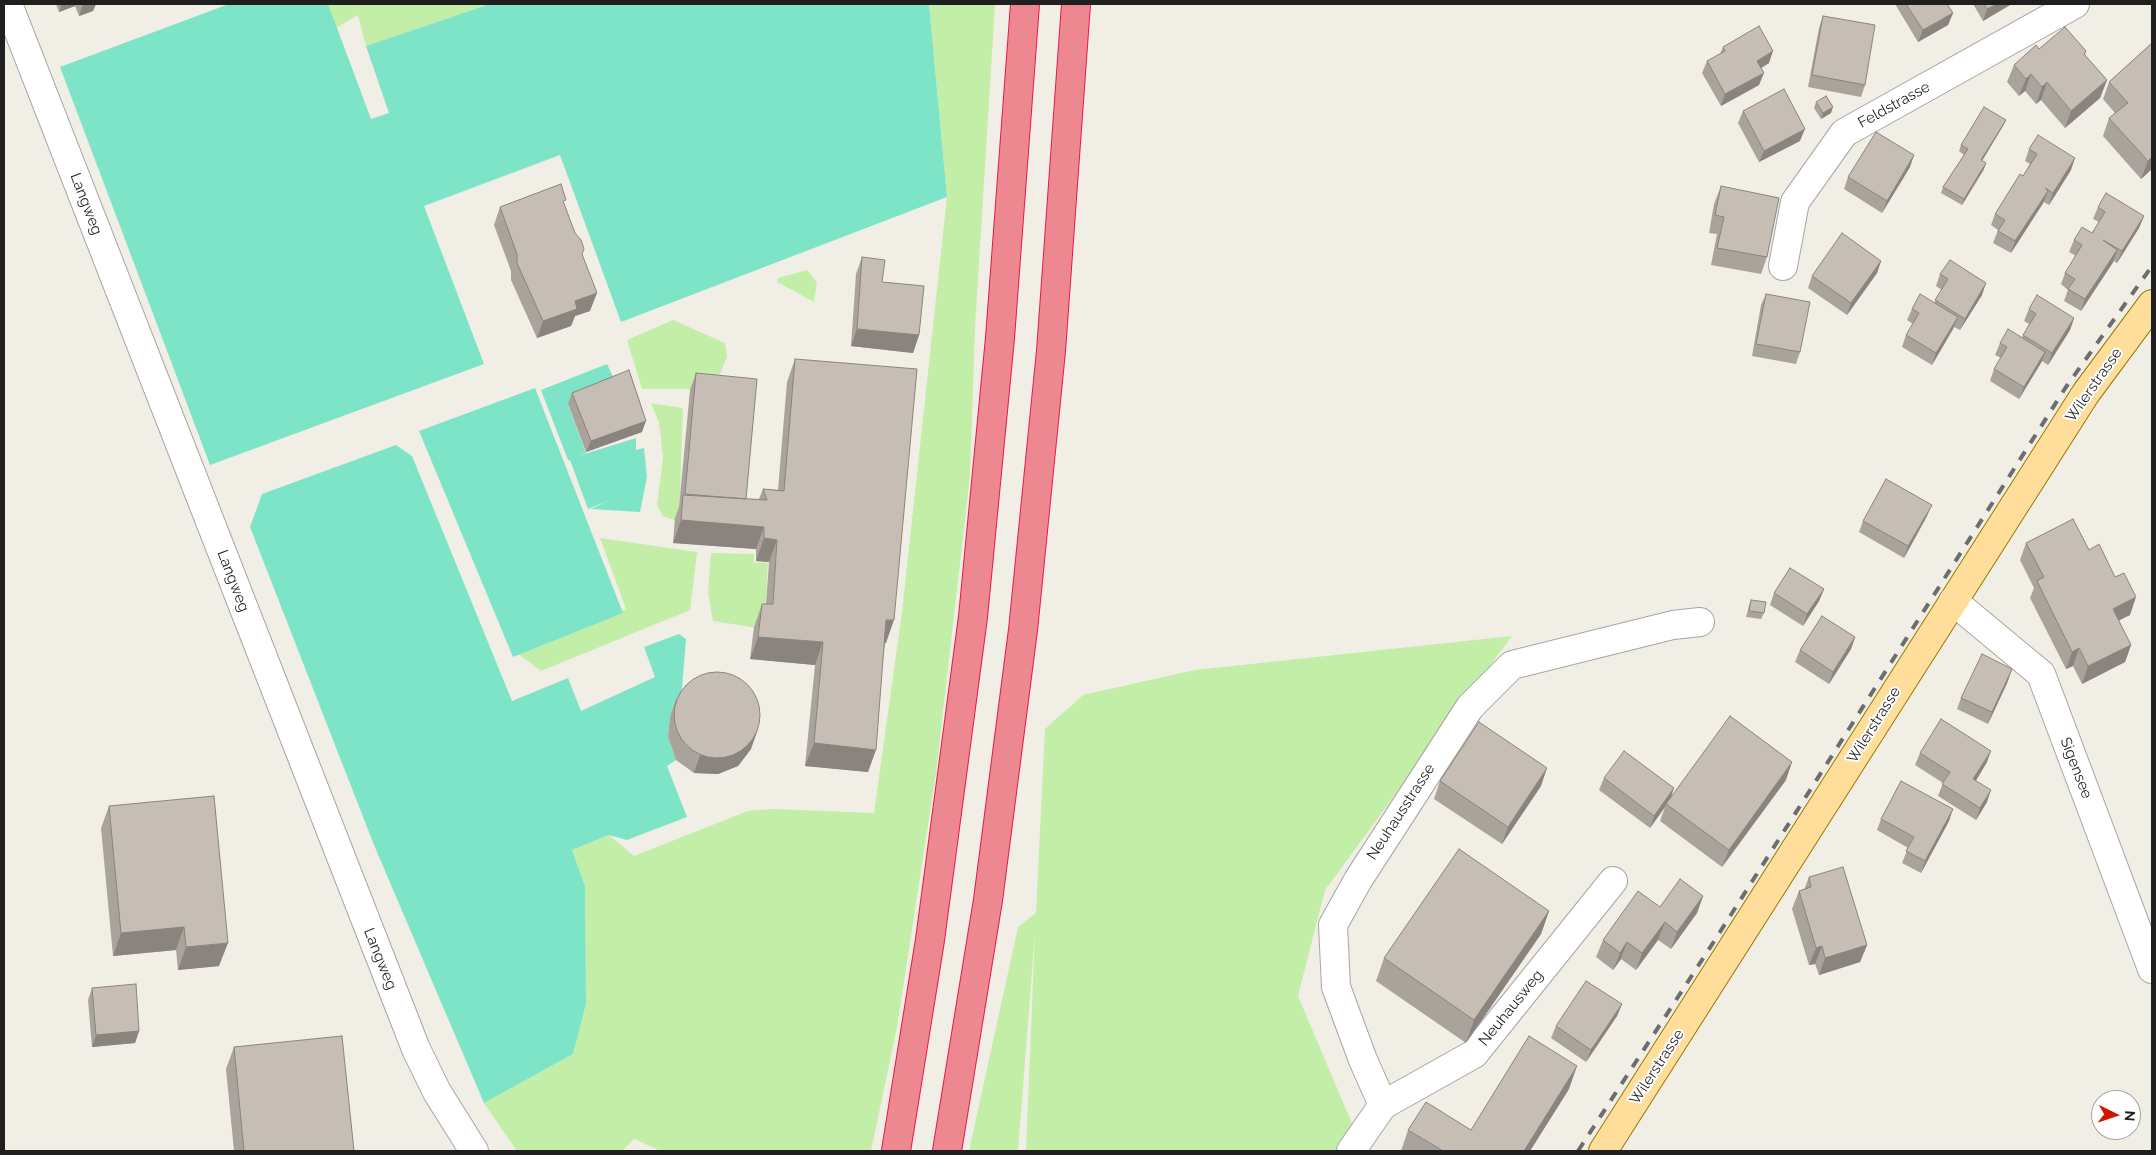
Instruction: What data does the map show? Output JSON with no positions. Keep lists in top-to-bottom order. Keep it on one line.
{"streets":{"main road":["Wilerstrasse"],"street":["Feldstrasse","Langweg","Sigensee","Neuhausstrasse","Neuhausweg"]},"crossings":[["Wilerstrasse","Sigensee"],["Neuhausstrasse","Neuhausweg"]],"north":"right"}
